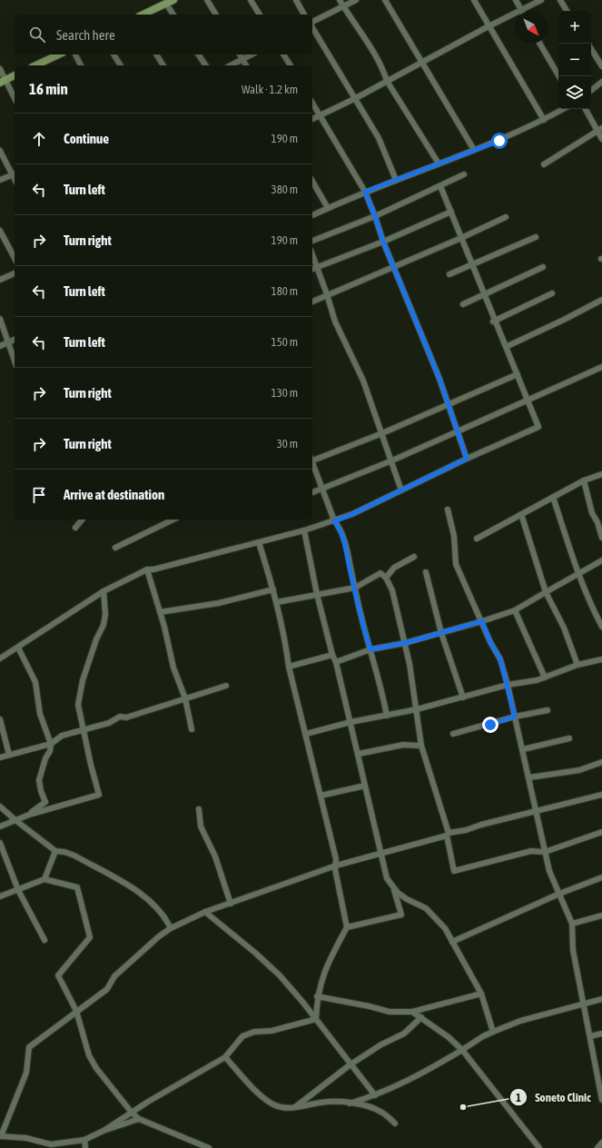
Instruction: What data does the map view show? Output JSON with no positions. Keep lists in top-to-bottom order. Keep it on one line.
{"places":["Soneto Clinic"],"north":"bottom right","page":{"map_buttons":["+","−"],"search":"Search here","heading":["16 min","Walk · 1.2 km"],"list":[["Continue","190 m"],["Turn left","380 m"],["Turn right","190 m"],["Turn left","180 m"],["Turn left","150 m"],["Turn right","130 m"],["Turn right","30 m"],"Arrive at destination"]}}
